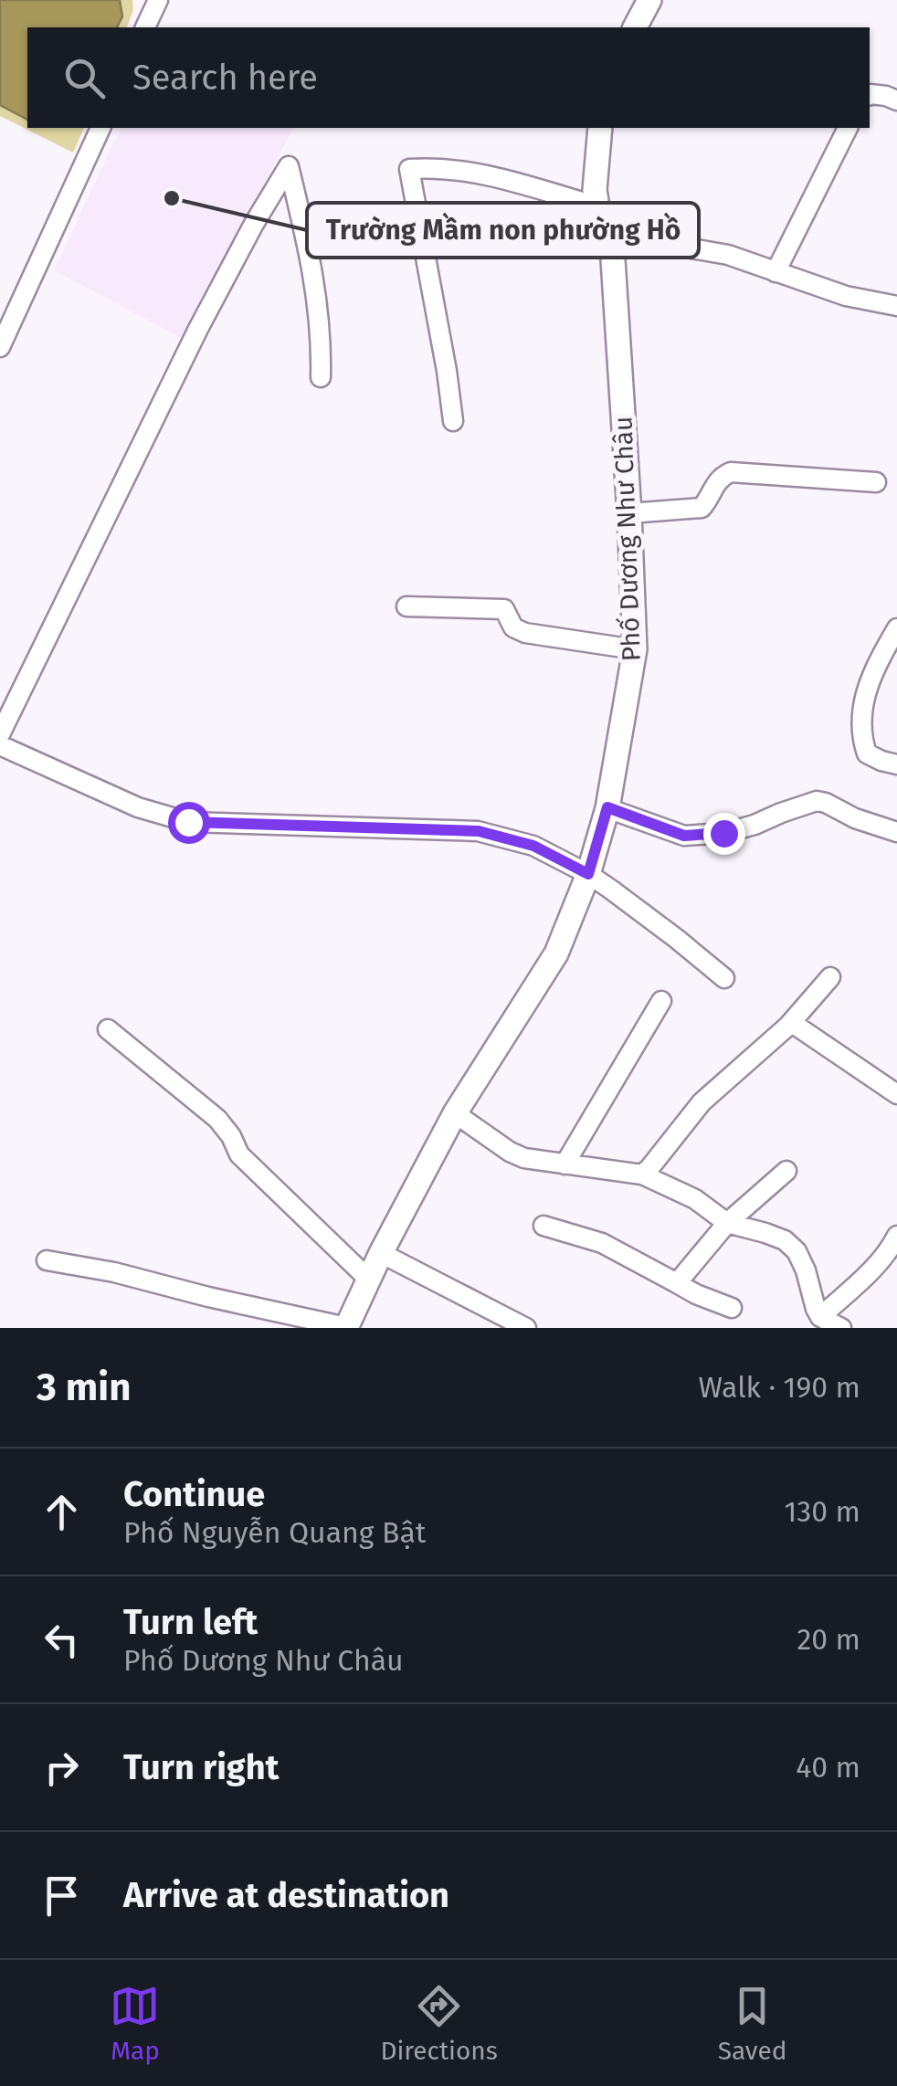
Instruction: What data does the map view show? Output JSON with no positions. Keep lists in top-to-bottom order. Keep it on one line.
{"streets":{"street":["Phố Dương Như Châu"]},"places":["Trường Mầm non phường Hồ"],"page":{"search":"Search here","heading":["3 min","Walk · 190 m"],"list":[["Continue","Phố Nguyễn Quang Bật","130 m"],["Turn left","Phố Dương Như Châu","20 m"],["Turn right","40 m"],"Arrive at destination"],"nav":["Map","Directions","Saved"]}}
